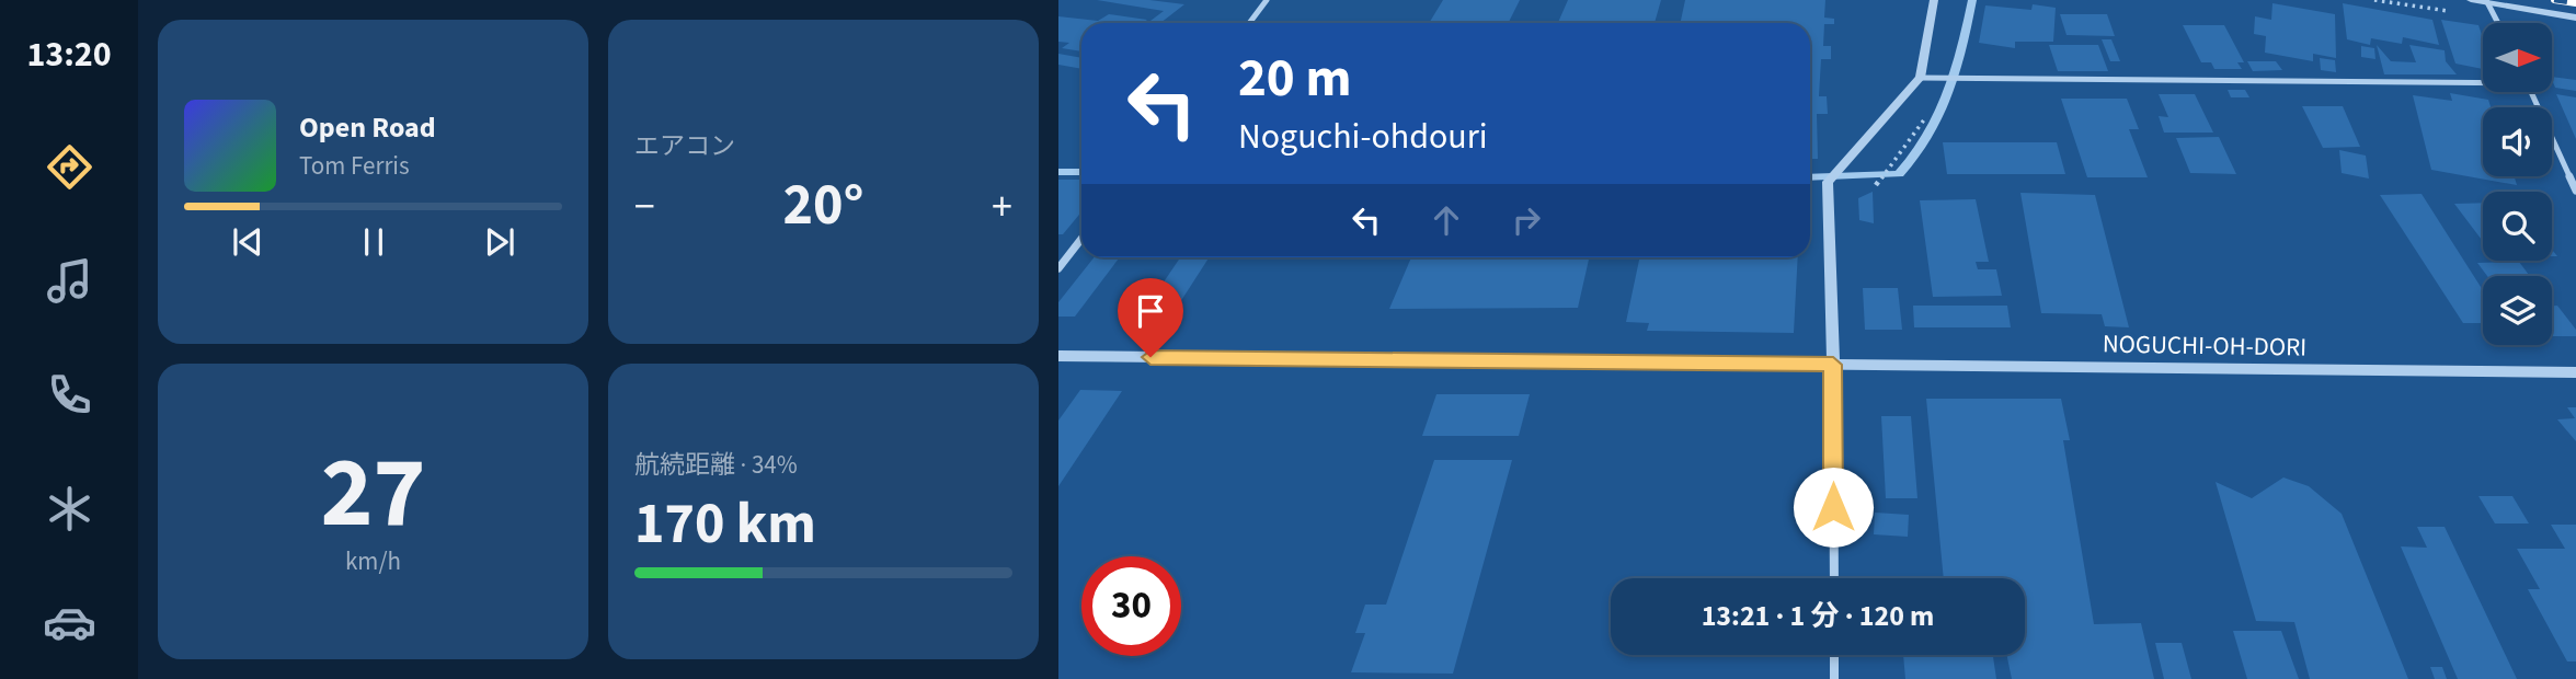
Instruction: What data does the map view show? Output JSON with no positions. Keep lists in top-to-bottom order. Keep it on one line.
{"streets":{"street":["NOGUCHI-OH-DORI"]},"north":"right","page":{"tabs":"13:20","tile":["エアコン",["27","km/h"],["航続距離 · 34%","170 km"]],"turn":["20 m","Noguchi-ohdouri"],"song":["Open Road","Tom Ferris"],"heat":["−","20°","+"],"limit":"30","trip":"13:21 · 1 分 · 120 m"}}
